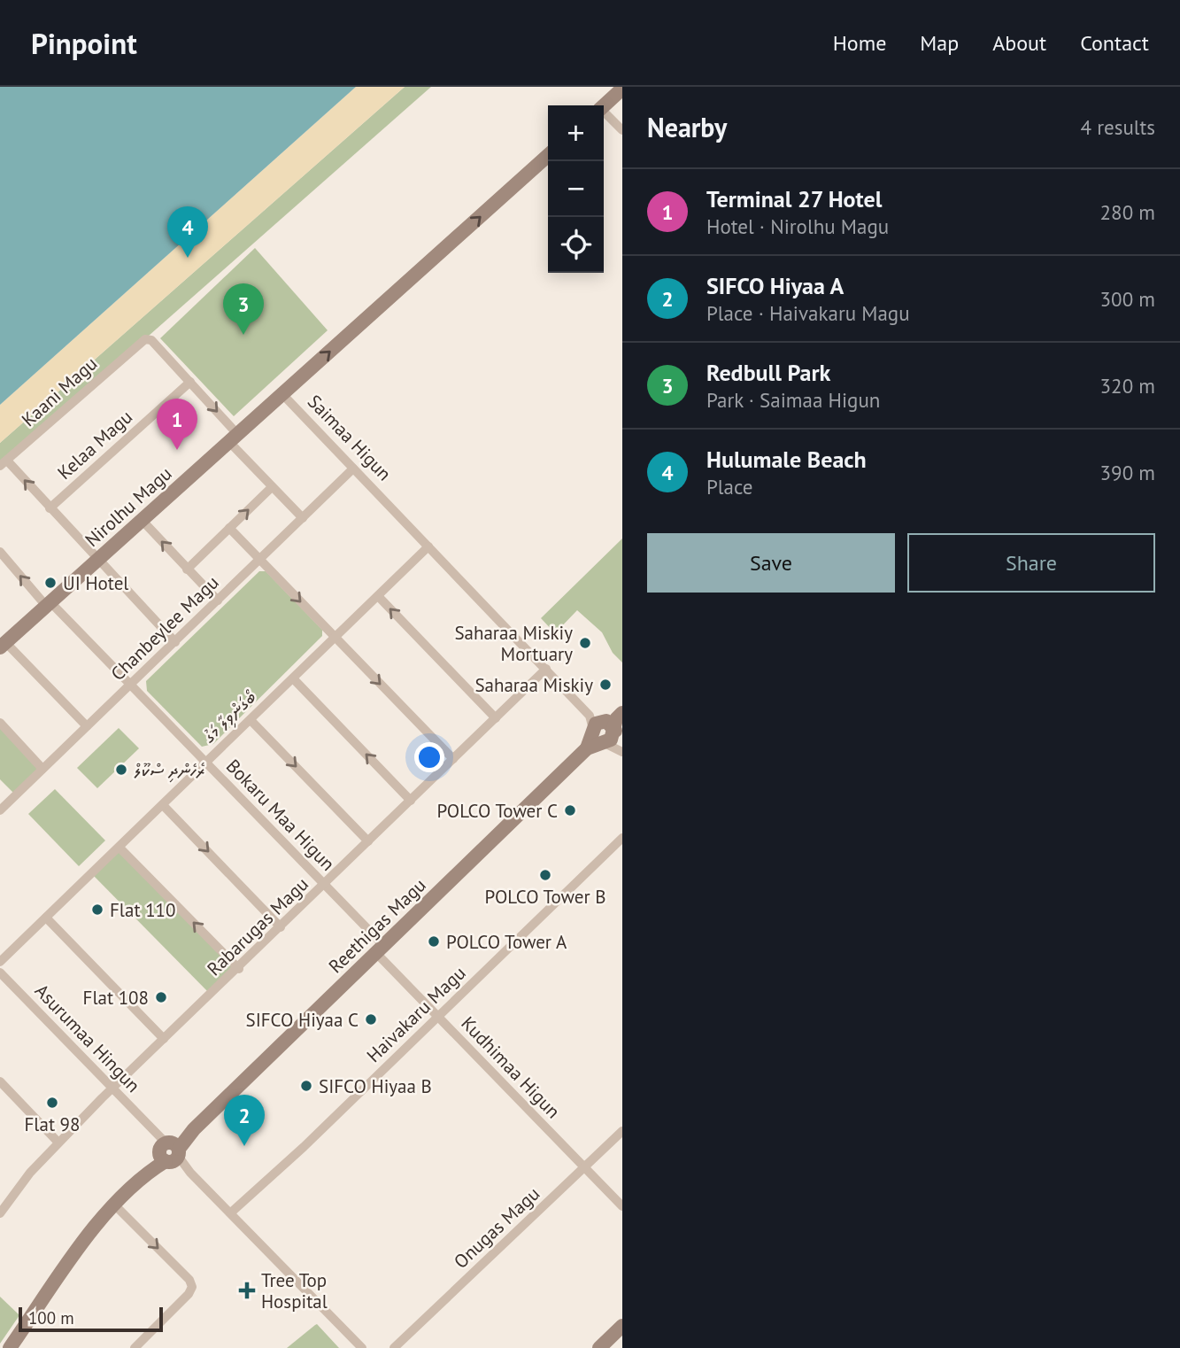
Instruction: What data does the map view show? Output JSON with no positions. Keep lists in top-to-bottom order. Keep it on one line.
{"streets":{"street":["Kaani Magu","Saimaa Higun","Kelaa Magu","Nirolhu Magu","Chanbeylee Magu","ބޯގަންވިލާ މަގު","Bokaru Maa Higun","Reethigas Magu","Rabarugas Magu","Haivakaru Magu","Asurumaa Hingun","Kudhimaa Higun","Onugas Magu"]},"crossings":[["Kaani Magu","Kelaa Magu"],["Saimaa Higun","Nirolhu Magu"],["Saimaa Higun","Chanbeylee Magu"],["Saimaa Higun","ބޯގަންވިލާ މަގު"],["Saimaa Higun","Reethigas Magu"],["Saimaa Higun","Rabarugas Magu"],["Nirolhu Magu","Bokaru Maa Higun"],["Chanbeylee Magu","Bokaru Maa Higun"],["ބޯގަންވިލާ މަގު","Bokaru Maa Higun"],["Bokaru Maa Higun","Reethigas Magu"],["Bokaru Maa Higun","Rabarugas Magu"],["Bokaru Maa Higun","Kudhimaa Higun"],["Reethigas Magu","Asurumaa Hingun"],["Reethigas Magu","Kudhimaa Higun"],["Rabarugas Magu","Asurumaa Hingun"],["Haivakaru Magu","Asurumaa Hingun"],["Haivakaru Magu","Kudhimaa Higun"],["Kudhimaa Higun","Onugas Magu"]],"one_way":["Saimaa Higun"],"places":{"other":["UI Hotel","Saharaa Miskiy Mortuary","Saharaa Miskiy","ރެހެންދި ސްކޫލް","POLCO Tower C","POLCO Tower B","Flat 110","POLCO Tower A","Flat 108","SIFCO Hiyaa C","SIFCO Hiyaa B","Flat 98"],"health":["Tree Top Hospital"]},"scale_bar":"100 m","page":{"header":"Pinpoint","nav":["Home","Map","About","Contact"],"heading":["Nearby","4 results"],"map_buttons":["+","−"],"list":[{"mark":"1","name":"Terminal 27 Hotel","note":"Hotel · Nirolhu Magu","value":"280 m"},{"mark":"2","name":"SIFCO Hiyaa A","note":"Place · Haivakaru Magu","value":"300 m"},{"mark":"3","name":"Redbull Park","note":"Park · Saimaa Higun","value":"320 m"},{"mark":"4","name":"Hulumale Beach","note":"Place","value":"390 m"}],"pins":["4","3","1","2"],"buttons":["Save","Share"],"scale":"100 m"}}
